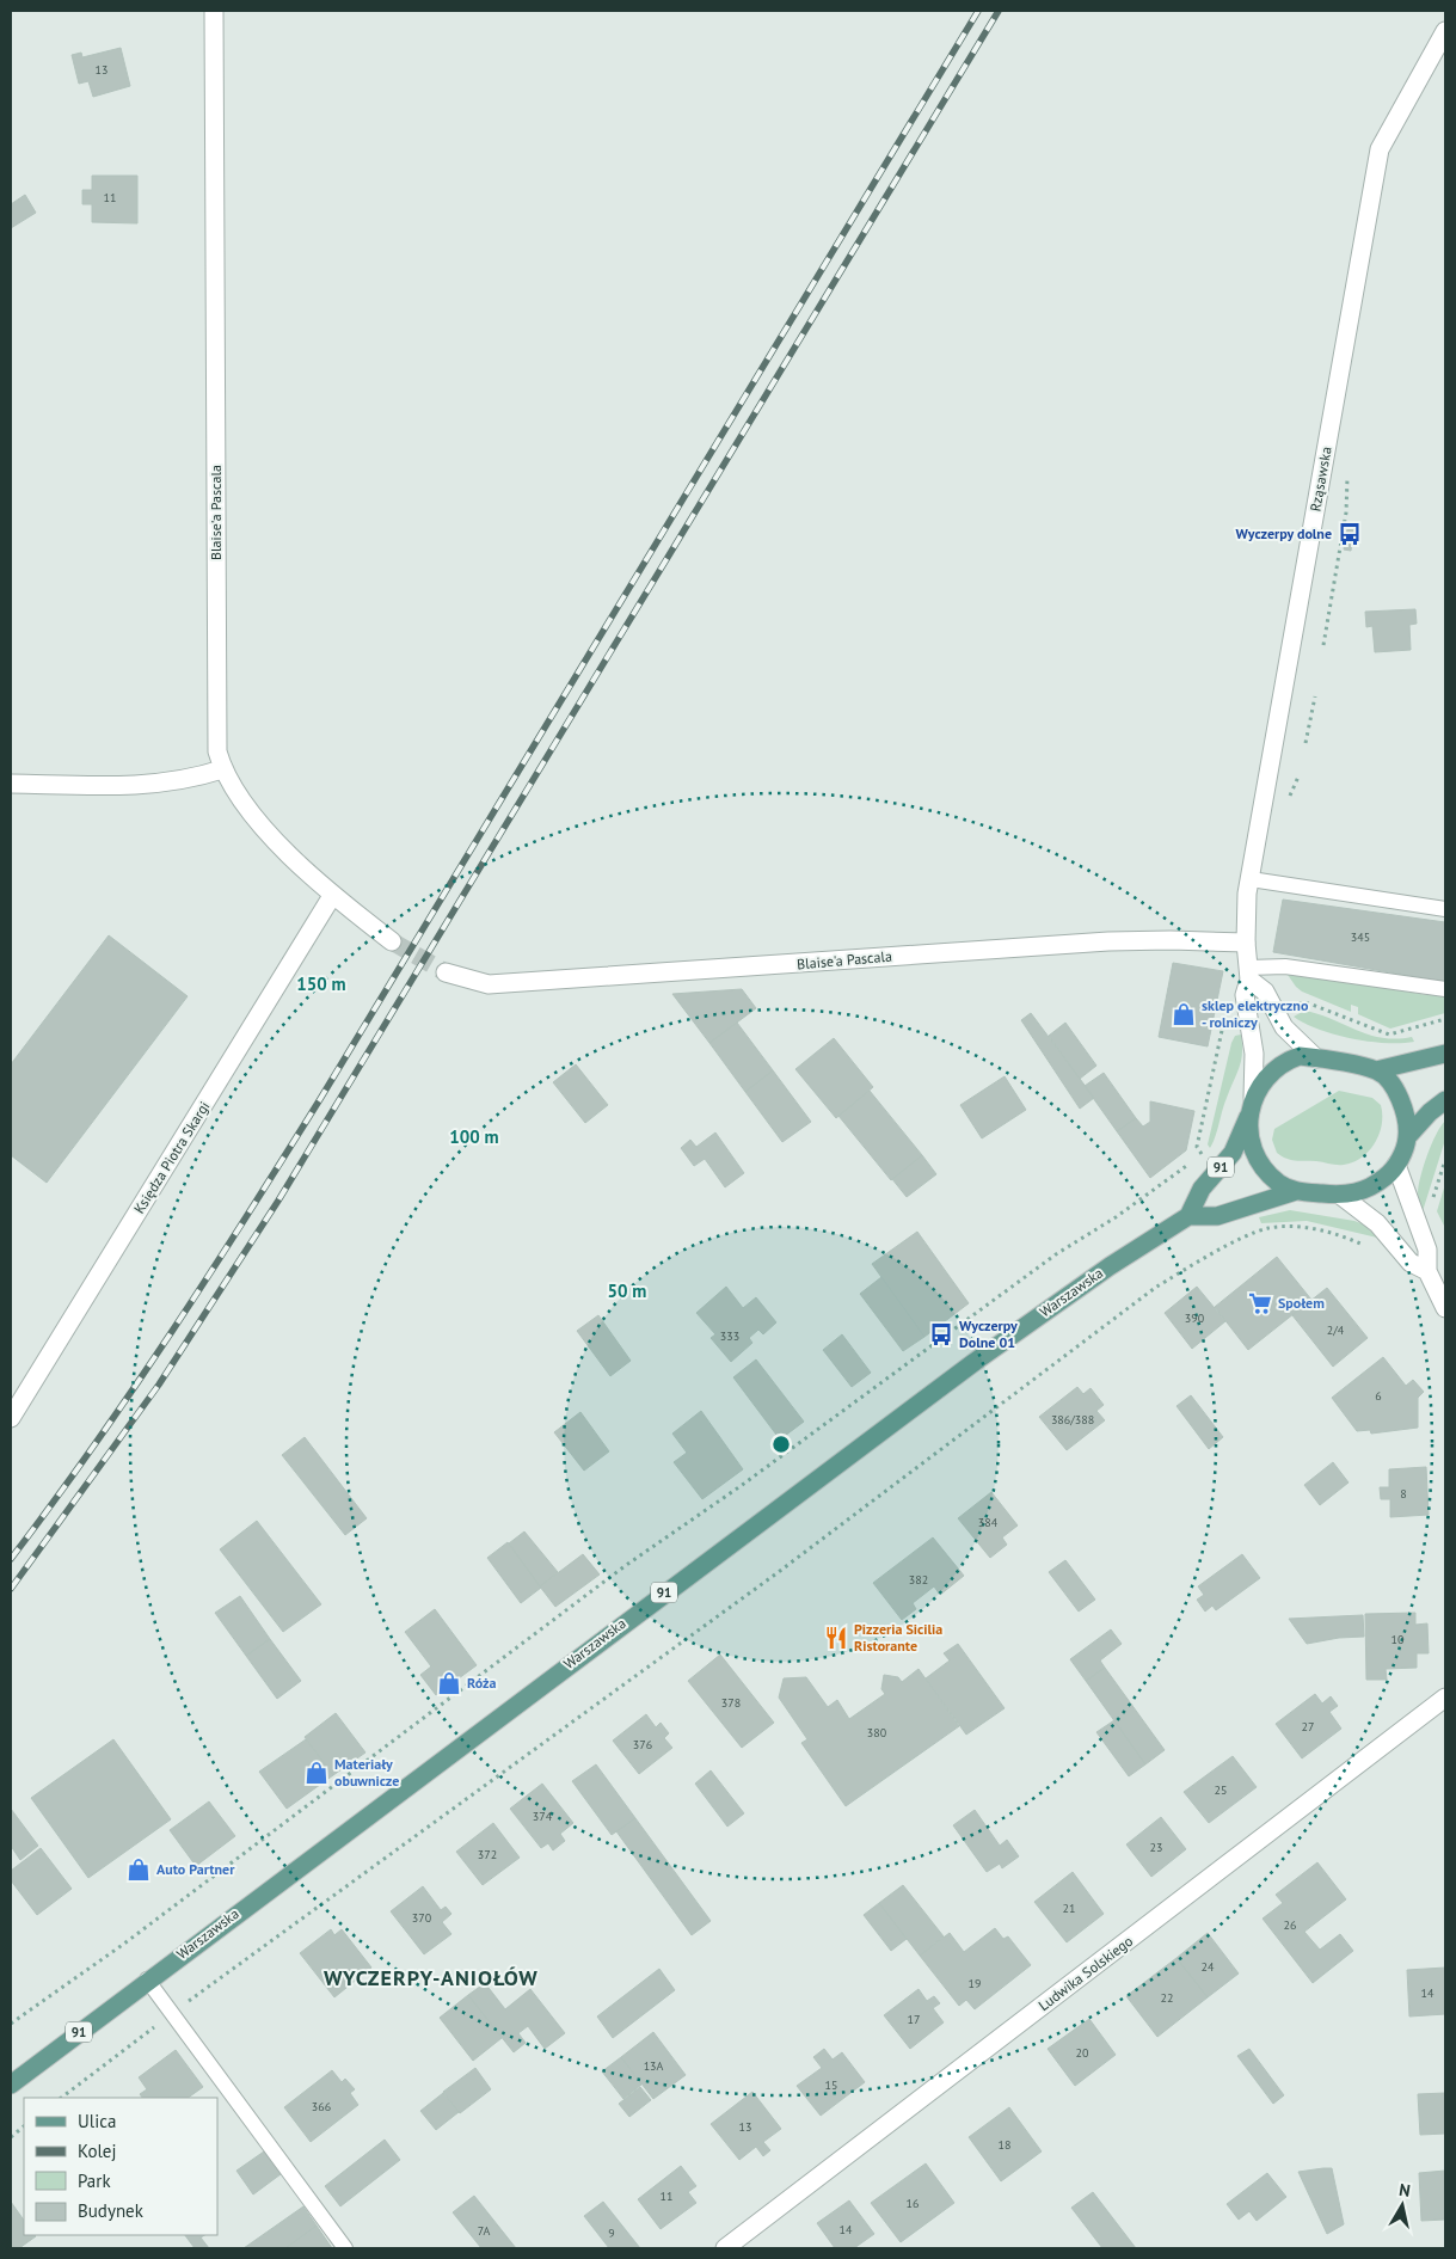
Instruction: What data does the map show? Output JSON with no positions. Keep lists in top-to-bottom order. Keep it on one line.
{"streets":{"main road":["91","Warszawska"],"street":["Rząsawska","Blaise'a Pascala","Księdza Piotra Skargi","Ludwika Solskiego"]},"crossings":[["Rząsawska","Blaise'a Pascala"],["Rząsawska","91"],["Blaise'a Pascala","Księdza Piotra Skargi"],["91","Warszawska"]],"districts":["WYCZERPY-ANIOŁÓW"],"places":{"bus stop":["Wyczerpy dolne","Wyczerpy Dolne 01"],"shop":["sklep elektryczno - rolniczy","Róża","Materiały obuwnicze","Auto Partner"],"supermarket":["Społem"],"restaurant":["Pizzeria Sicilia Ristorante"]},"house_numbers":["13","11","345","390","2/4","333","6","386/388","8","384","382","10","378","27","380","376","25","374","23","372","21","370","26","24","19","14","22","17","20","13A","15","366","13","18","11","16","14","7A","9"],"legend":["Ulica","Kolej","Park","Budynek"],"north":"top","rings":["150 m","100 m","50 m"]}
